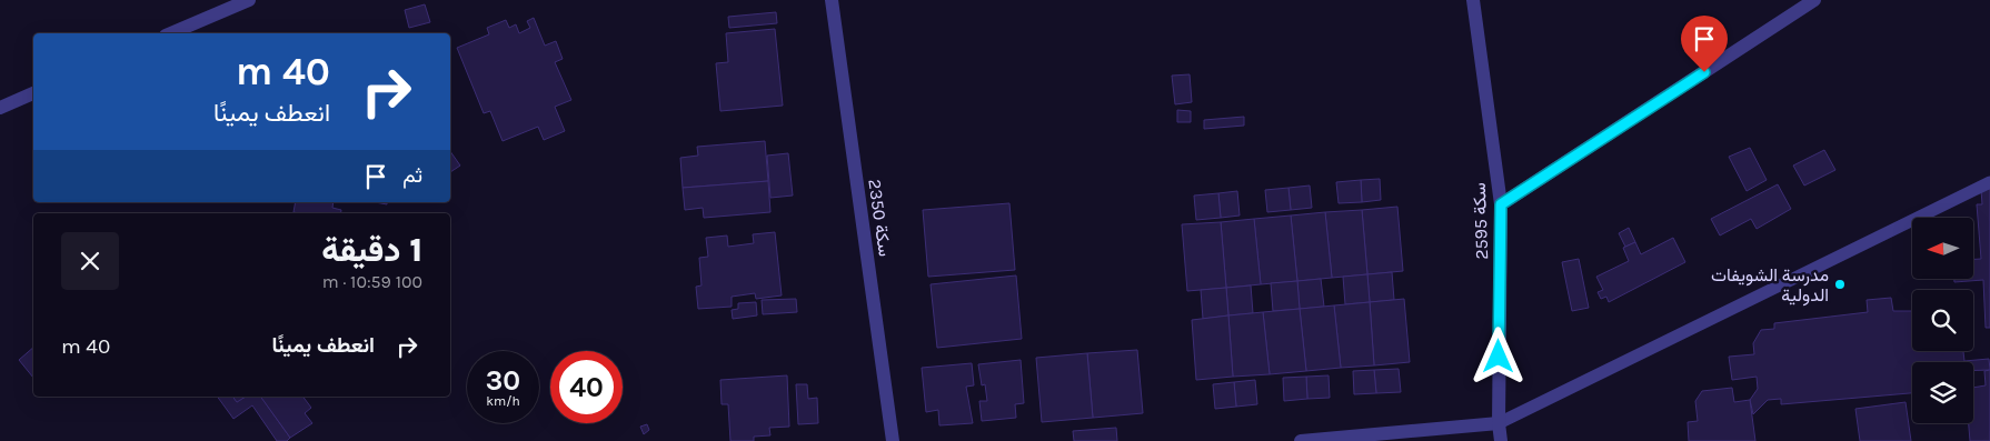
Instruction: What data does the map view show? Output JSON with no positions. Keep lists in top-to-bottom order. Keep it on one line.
{"streets":{"street":["سكة 2350","سكة 2595"]},"places":["مدرسة الشويفات الدولية"],"north":"left","page":{"turn":["40 m","انعطف يمينًا"],"then":"ثم","heading":["1 دقيقة","100 m · 10:59"],"list":[{"name":"انعطف يمينًا","value":"40 m"}],"speed":"30 km/h","limit":"40"}}
